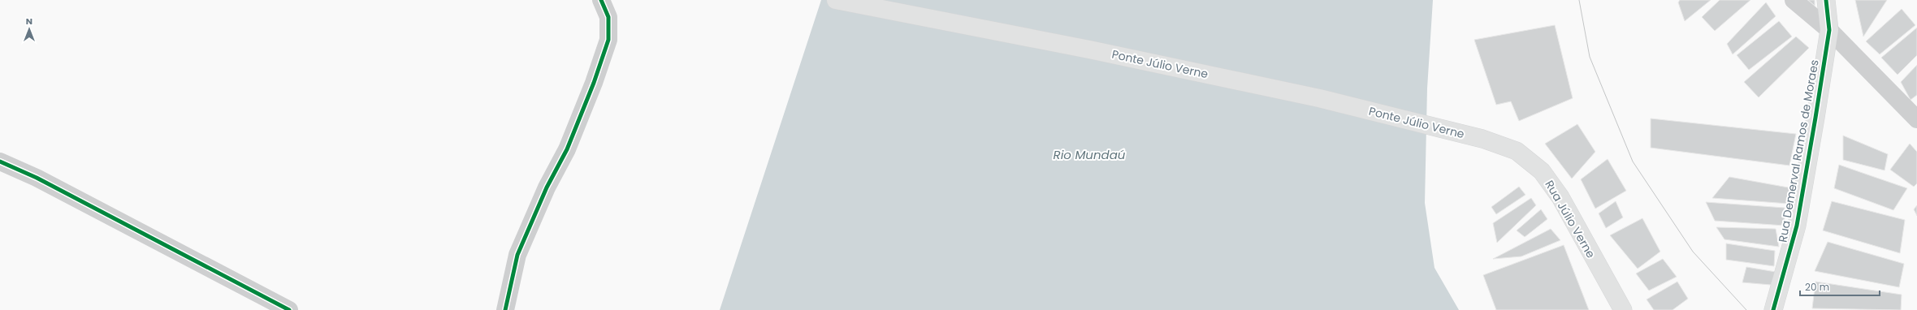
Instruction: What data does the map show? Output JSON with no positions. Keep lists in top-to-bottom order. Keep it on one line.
{"streets":{"main road":["Ponte Júlio Verne","Rua Demerval Ramos de Moraes","Rua Júlio Verne"]},"crossings":[["Ponte Júlio Verne","Rua Júlio Verne"]],"water":["Rio Mundaú"],"scale_bar":"20 m","north":"top"}
